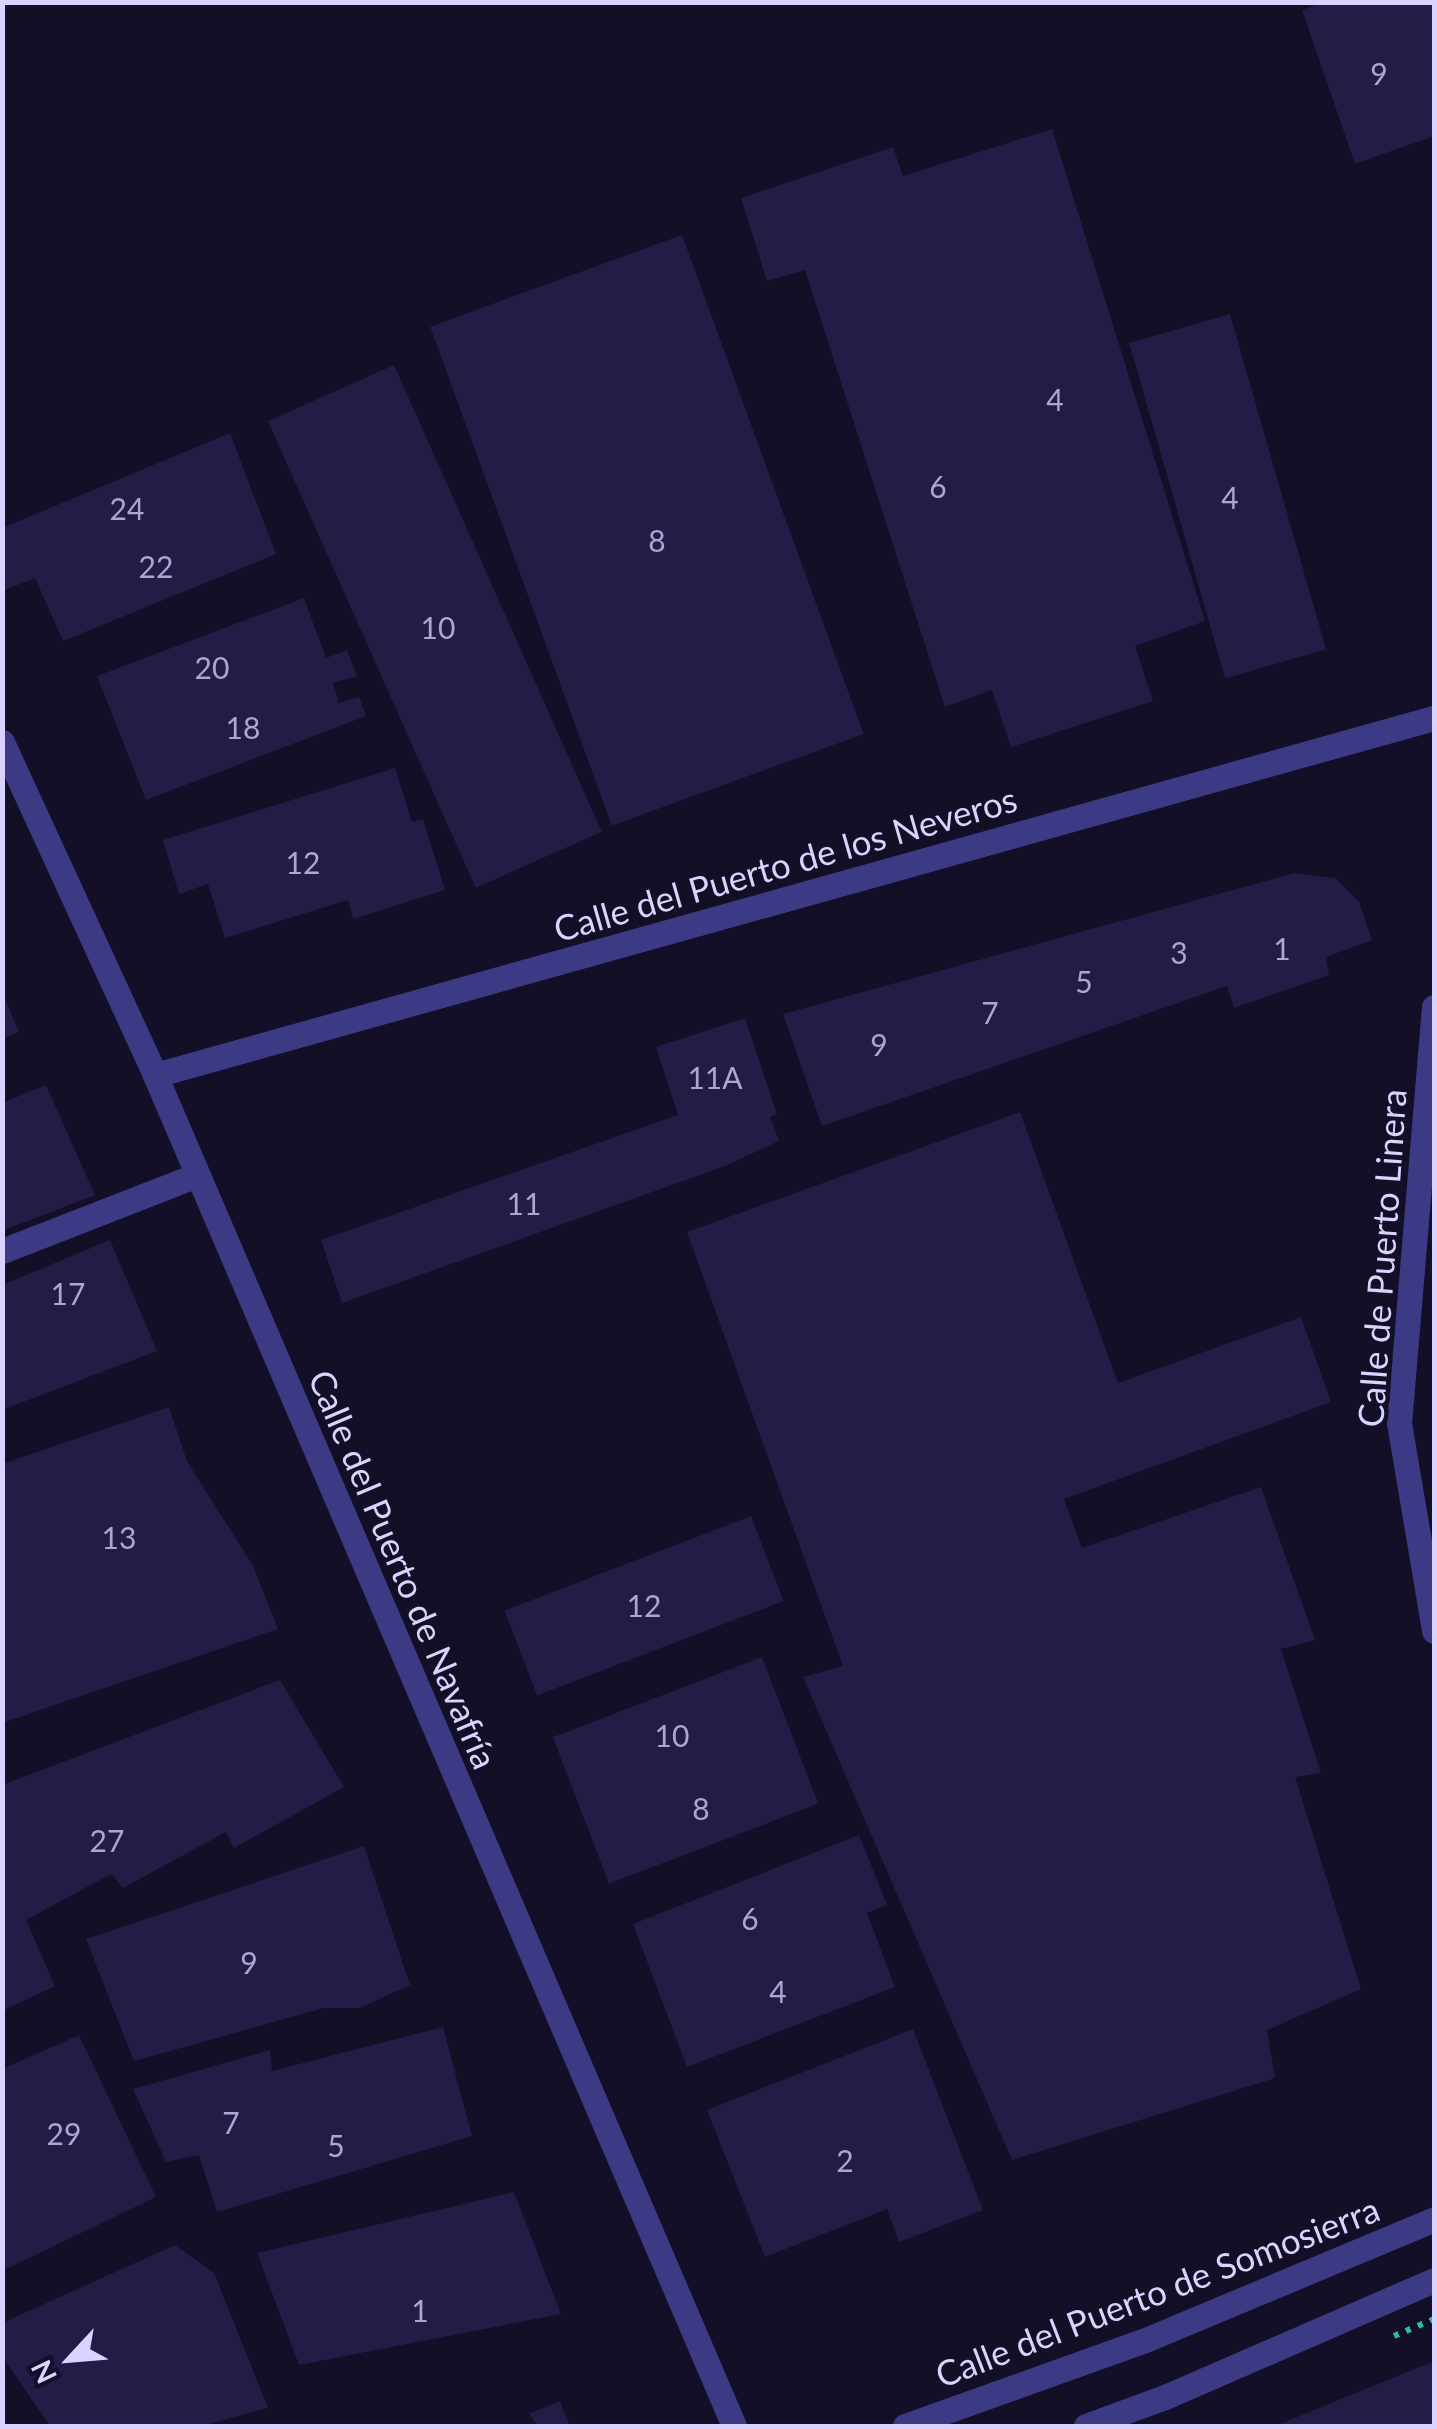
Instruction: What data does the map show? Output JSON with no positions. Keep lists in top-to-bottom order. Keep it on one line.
{"streets":{"street":["Calle del Puerto de los Neveros","Calle de Puerto Linera","Calle del Puerto de Navafría","Calle del Puerto de Somosierra"]},"crossings":[["Calle del Puerto de los Neveros","Calle del Puerto de Navafría"]],"house_numbers":["9","4","6","4","24","8","22","10","20","18","12","1","3","5","7","9","11A","11","17","13","12","10","8","27","6","9","4","7","29","5","2","1"],"north":"bottom left"}
